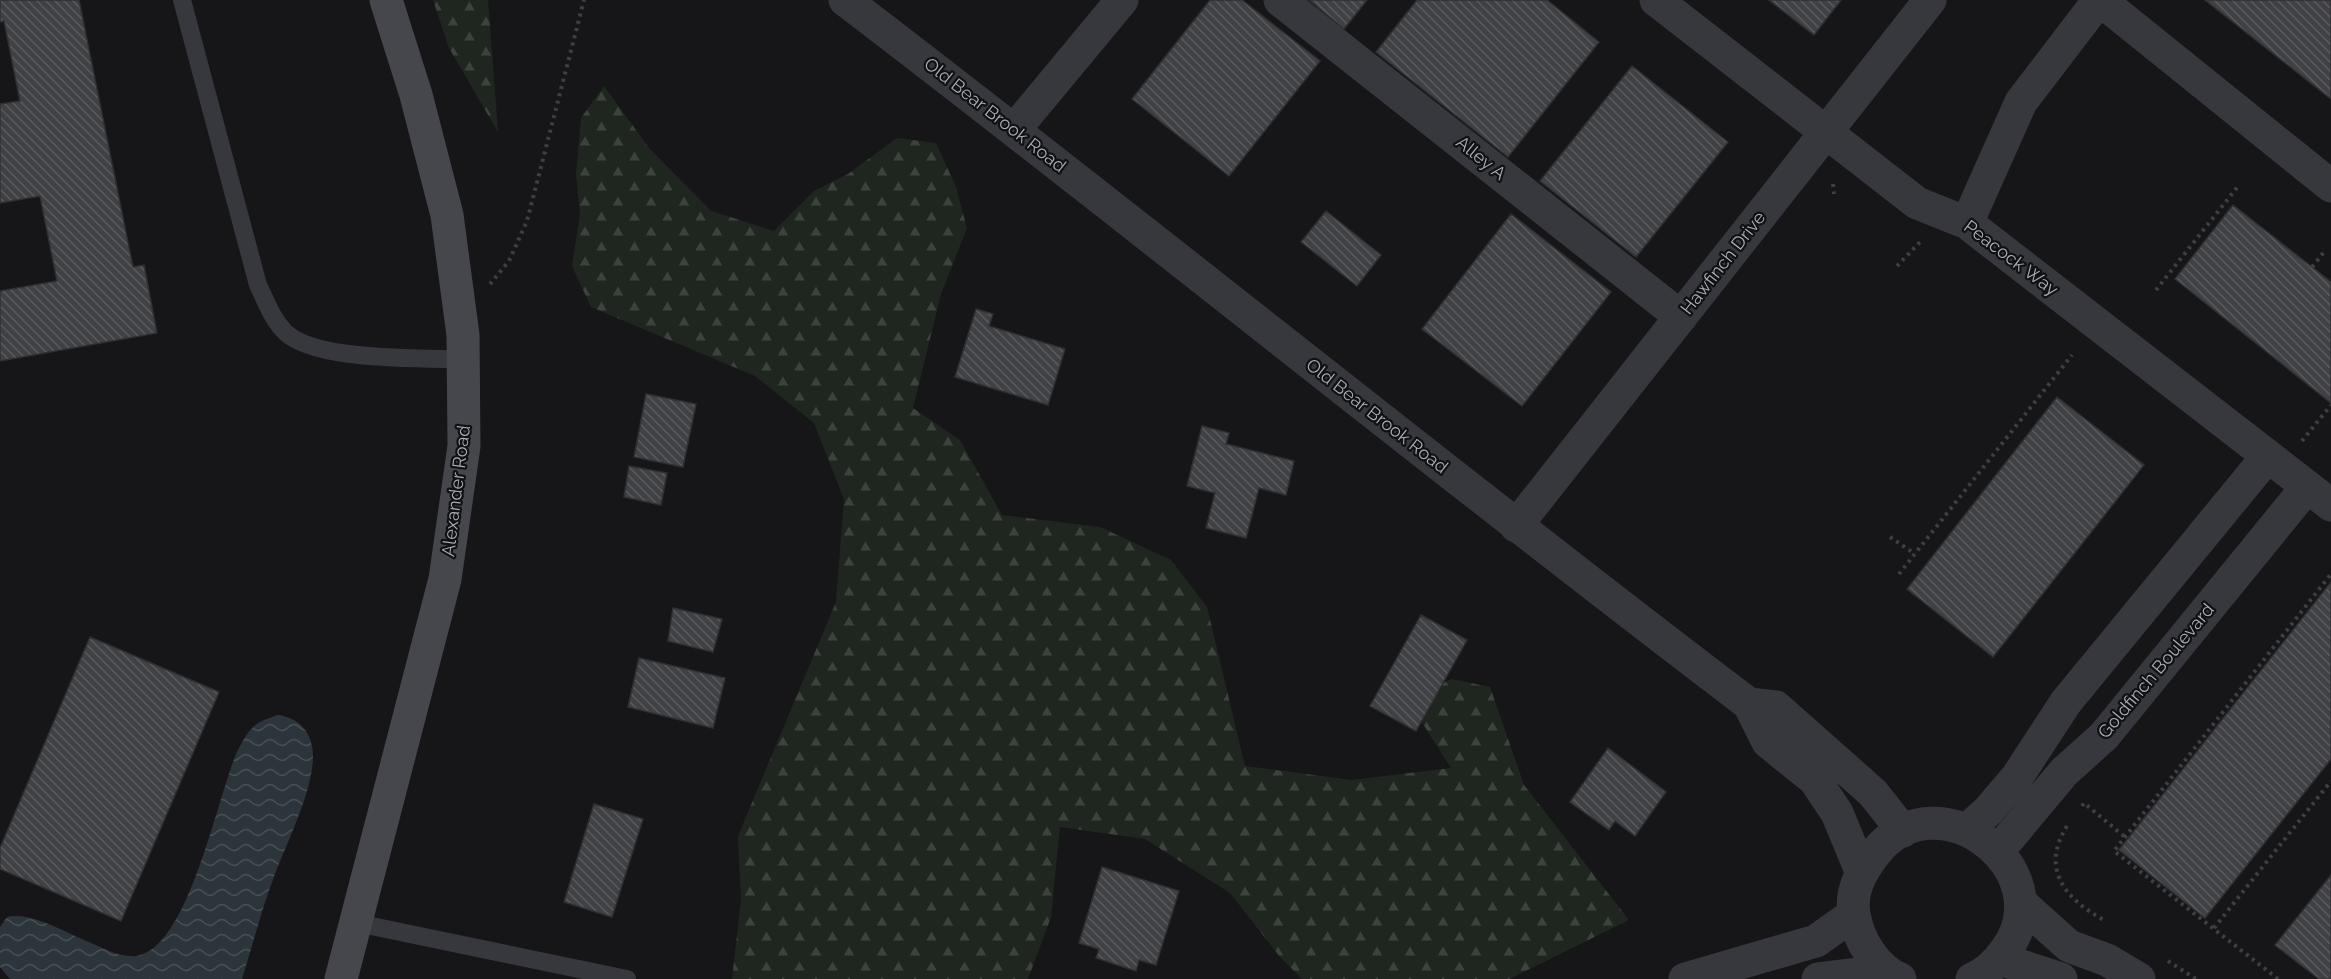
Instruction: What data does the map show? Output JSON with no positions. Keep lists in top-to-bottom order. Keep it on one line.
{"streets":{"street":["Old Bear Brook Road","Alley A","Peacock Way","Hawfinch Drive","Alexander Road","Goldfinch Boulevard"]},"crossings":[["Old Bear Brook Road","Hawfinch Drive"],["Alley A","Hawfinch Drive"],["Peacock Way","Hawfinch Drive"],["Peacock Way","Goldfinch Boulevard"]]}
